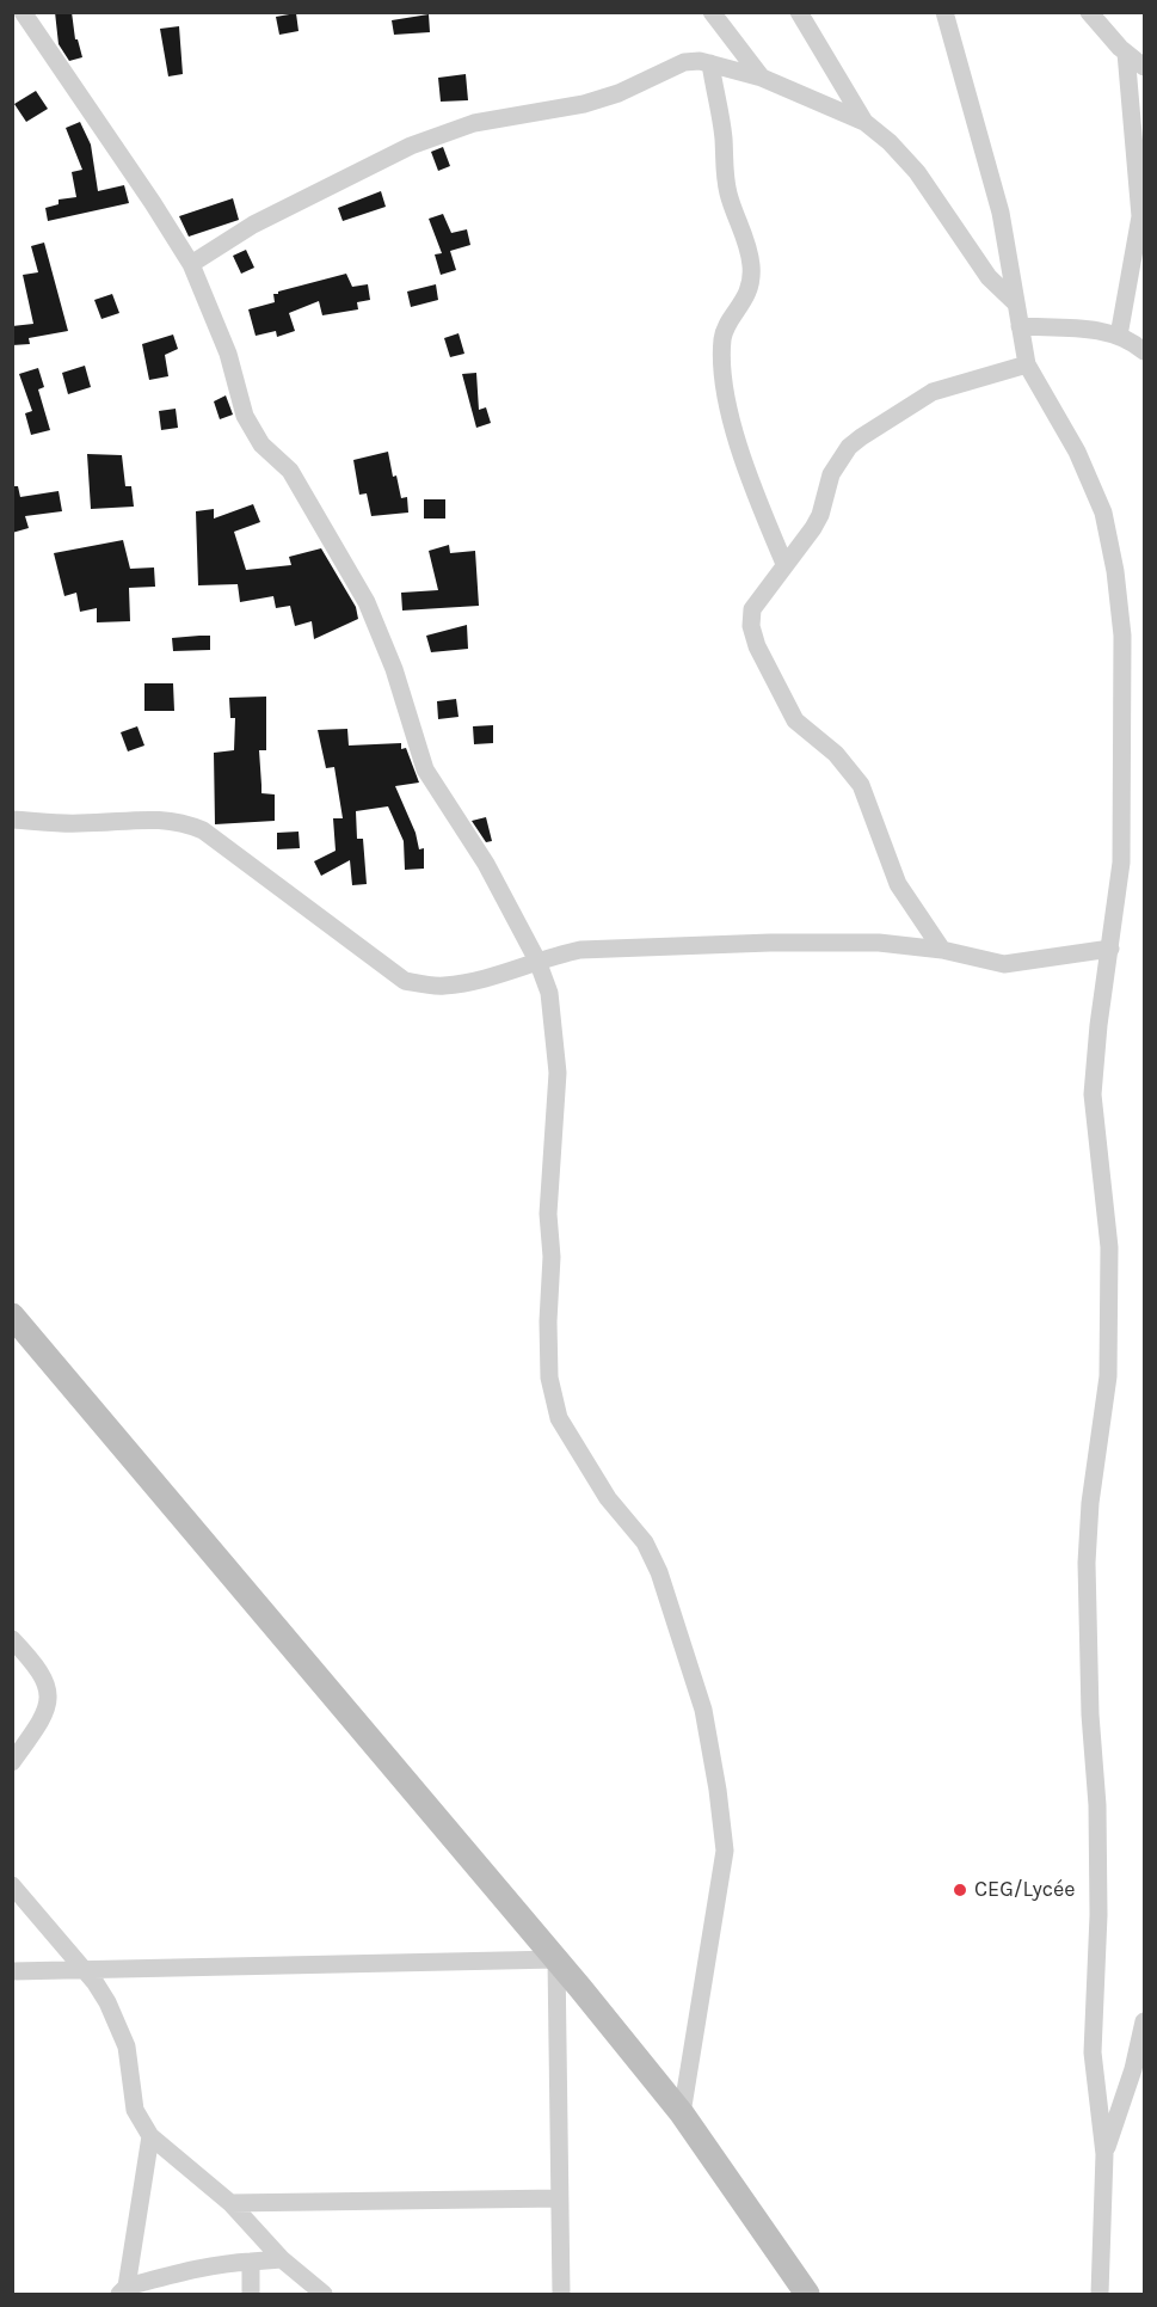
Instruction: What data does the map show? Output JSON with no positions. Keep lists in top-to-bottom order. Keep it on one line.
{"places":["CEG/Lycée"]}
